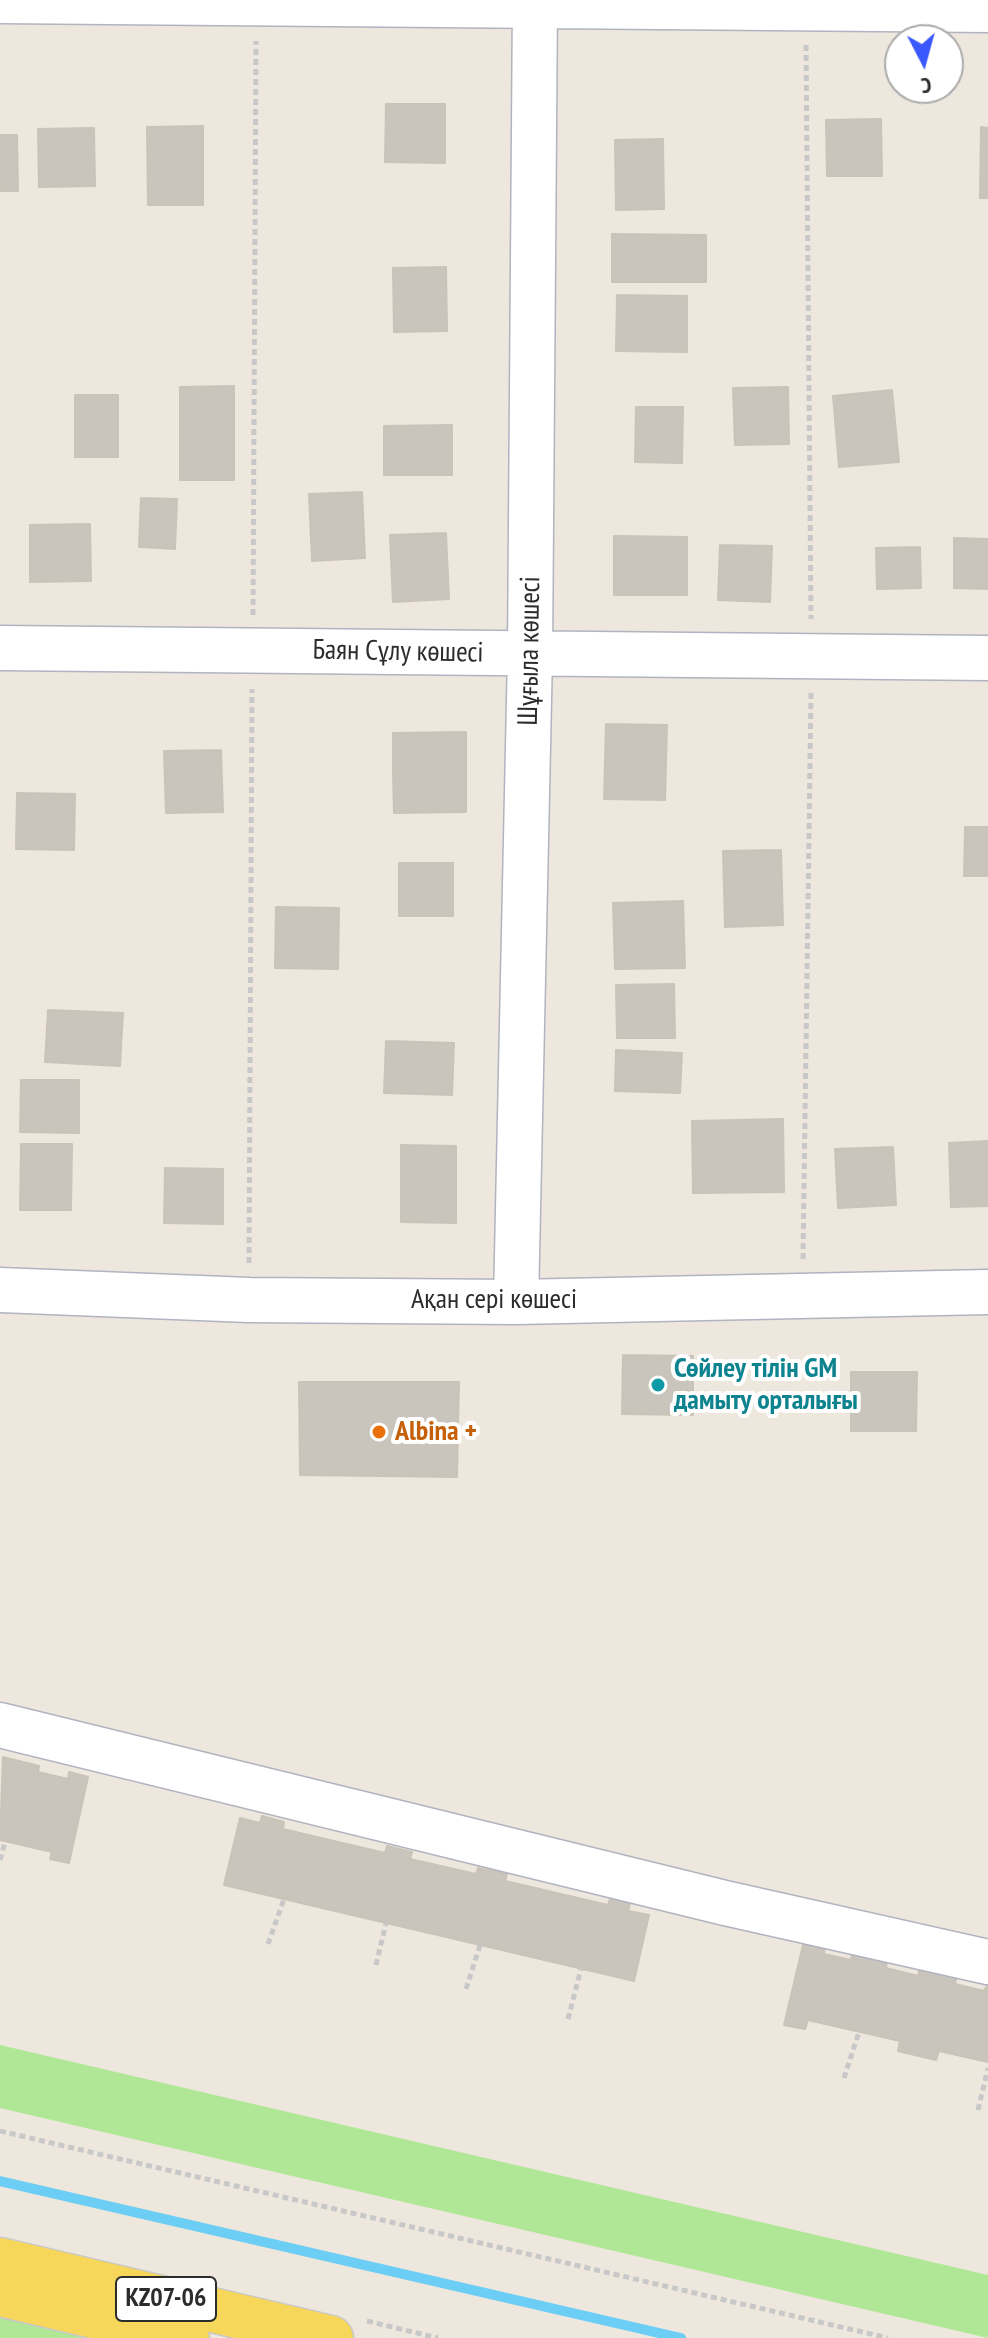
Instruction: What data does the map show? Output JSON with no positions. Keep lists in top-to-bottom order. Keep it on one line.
{"streets":{"main road":["KZ07-06"],"street":["Шұғыла көшесі","Баян Сұлу көшесі","Ақан сері көшесі"]},"crossings":[["Шұғыла көшесі","Баян Сұлу көшесі"],["Шұғыла көшесі","Ақан сері көшесі"]],"places":["Сөйлеу тілін GM дамыту орталығы","Albina +"],"north":"bottom"}
